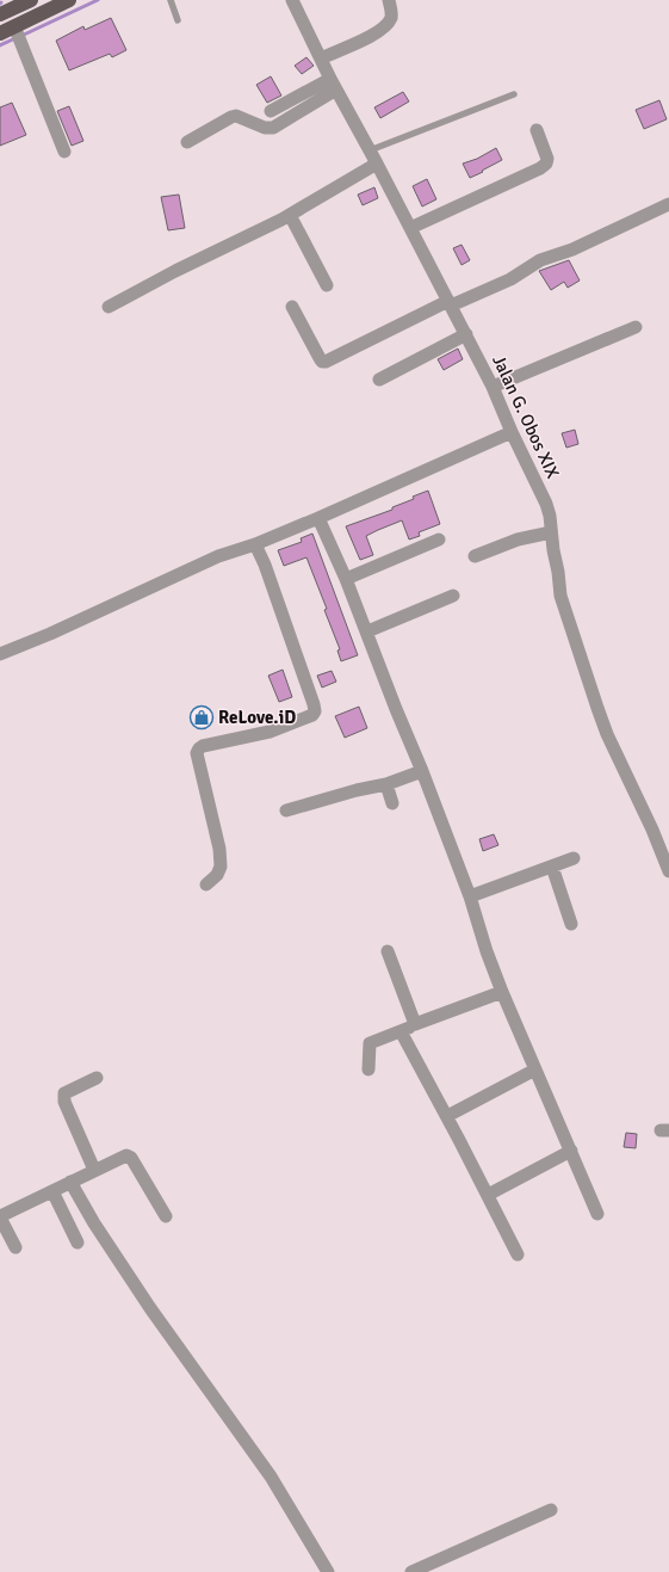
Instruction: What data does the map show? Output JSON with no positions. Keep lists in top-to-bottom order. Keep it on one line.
{"streets":{"street":["Jalan G. Obos XIX"]},"places":{"shop":["ReLove.iD"]}}
